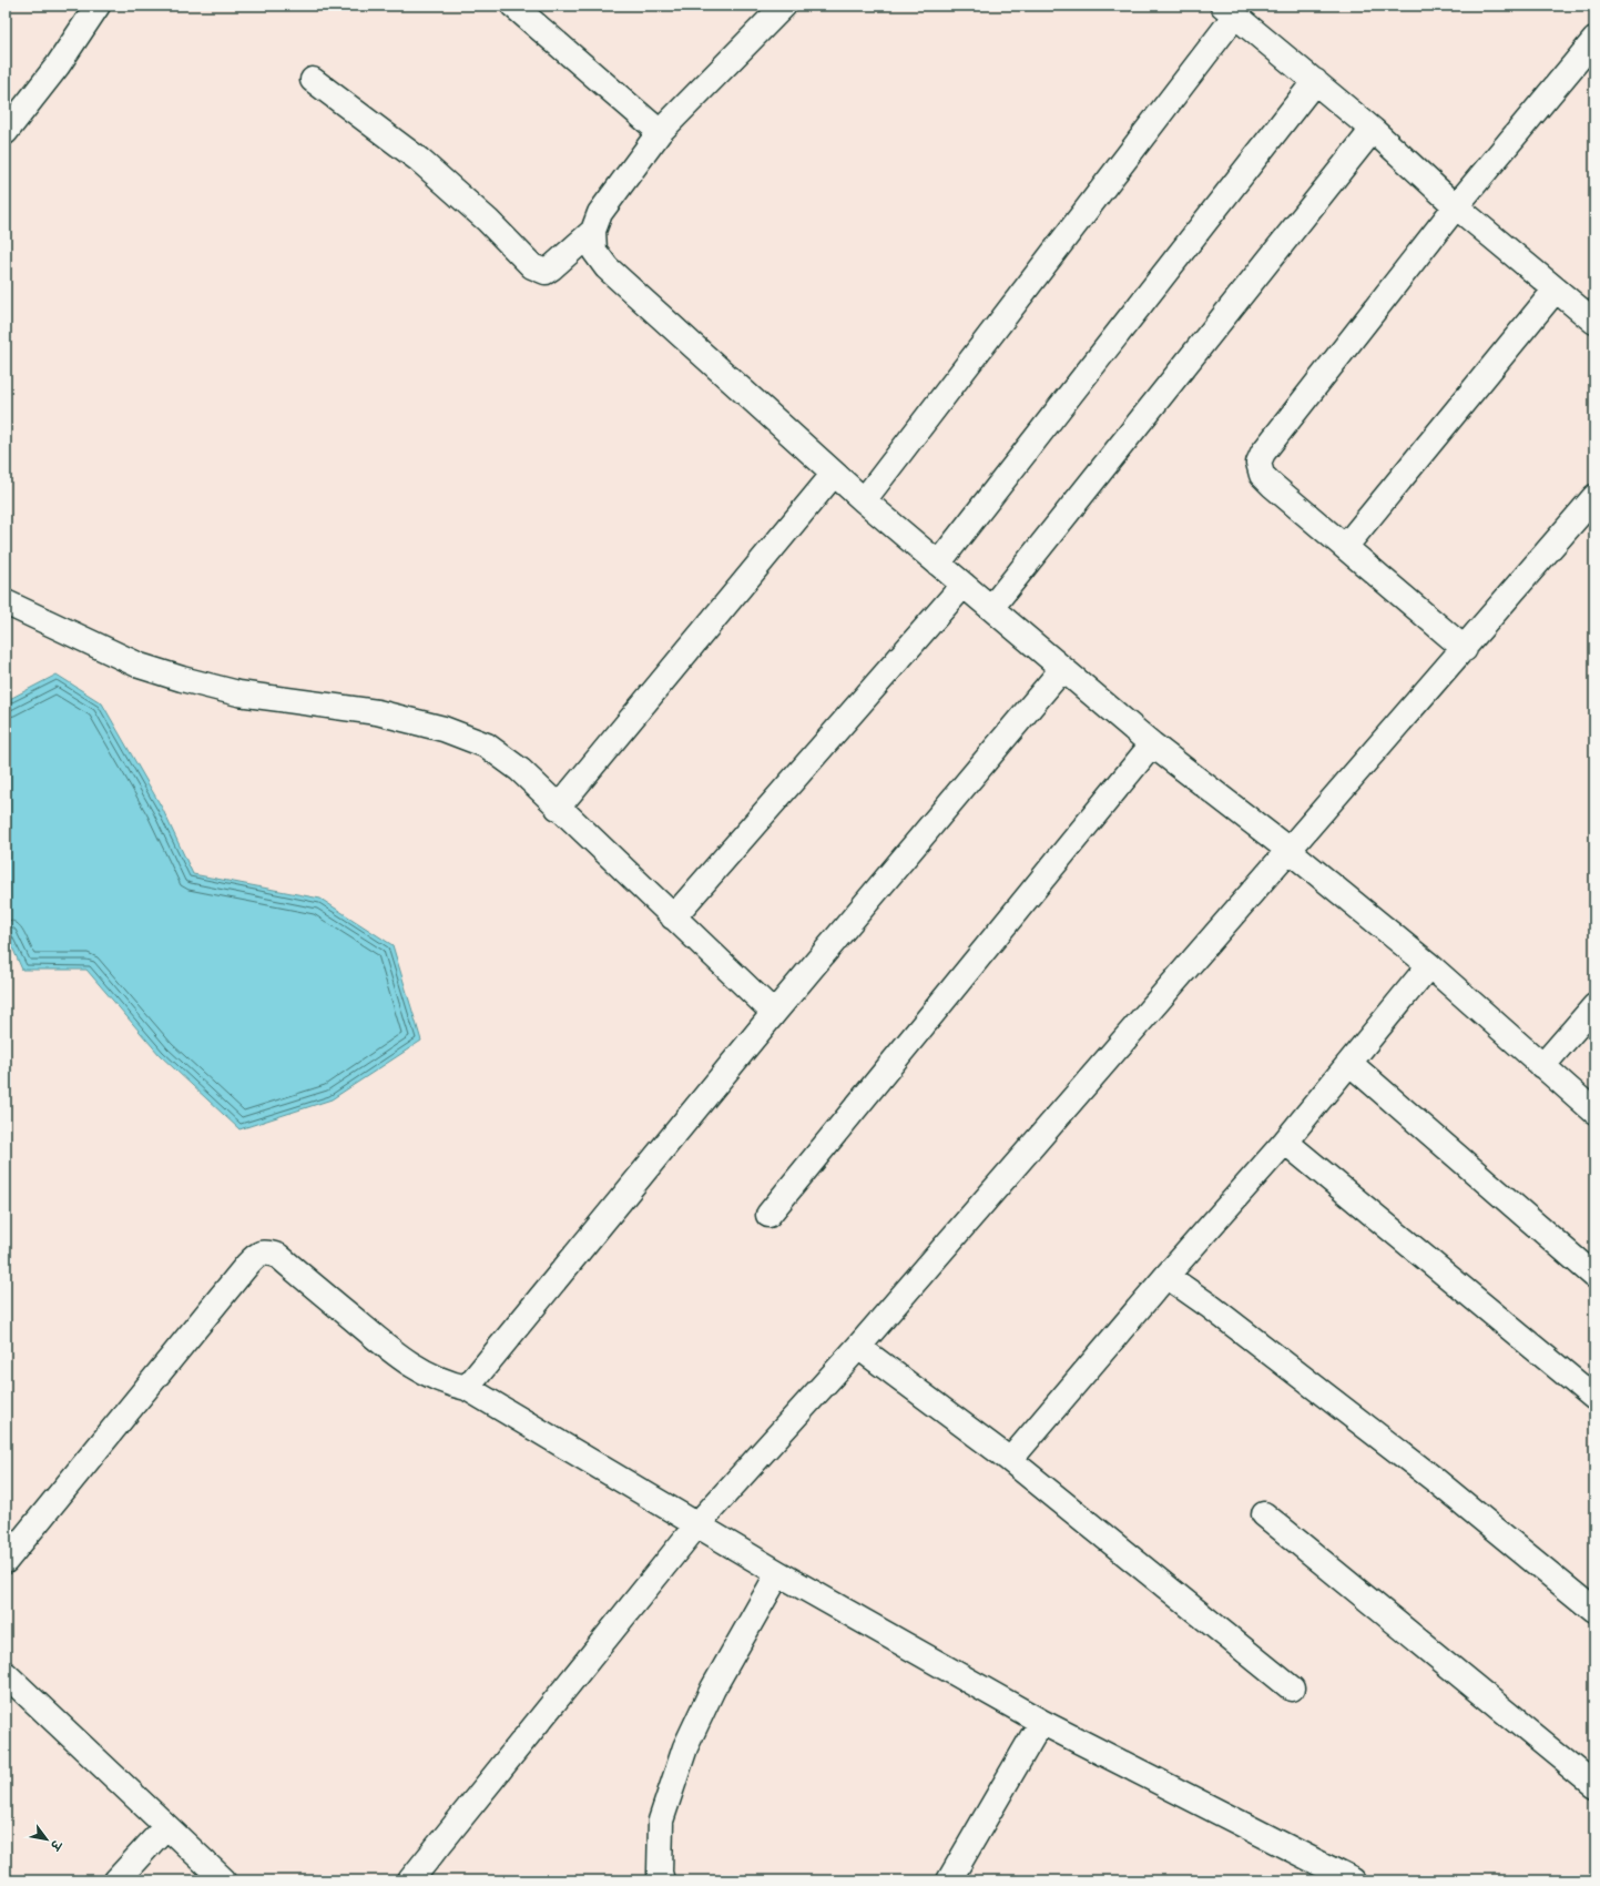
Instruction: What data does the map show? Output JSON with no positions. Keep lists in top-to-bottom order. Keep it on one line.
{"north":"bottom right"}
